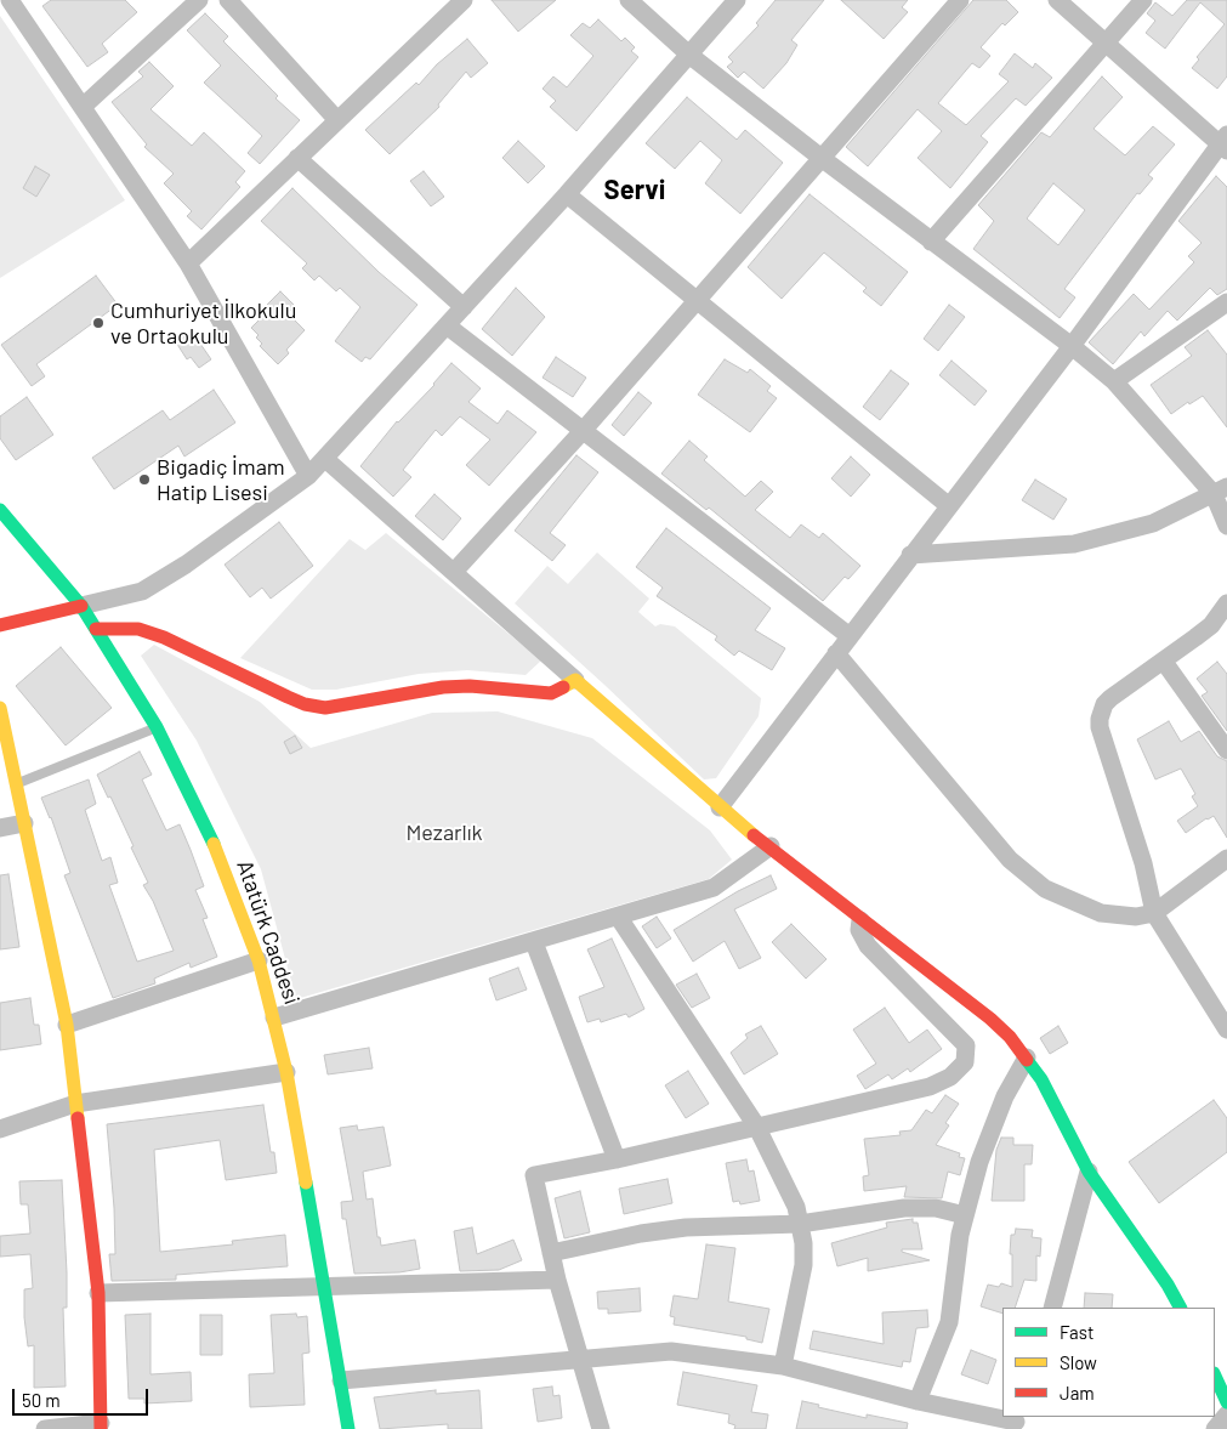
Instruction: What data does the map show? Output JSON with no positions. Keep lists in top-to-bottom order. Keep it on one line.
{"streets":{"street":["Atatürk Caddesi"]},"districts":["Servi"],"parks":["Mezarlık"],"places":["Cumhuriyet İlkokulu ve Ortaokulu","Bigadiç İmam Hatip Lisesi"],"legend":["Fast","Slow","Jam"],"scale_bar":"50 m"}
